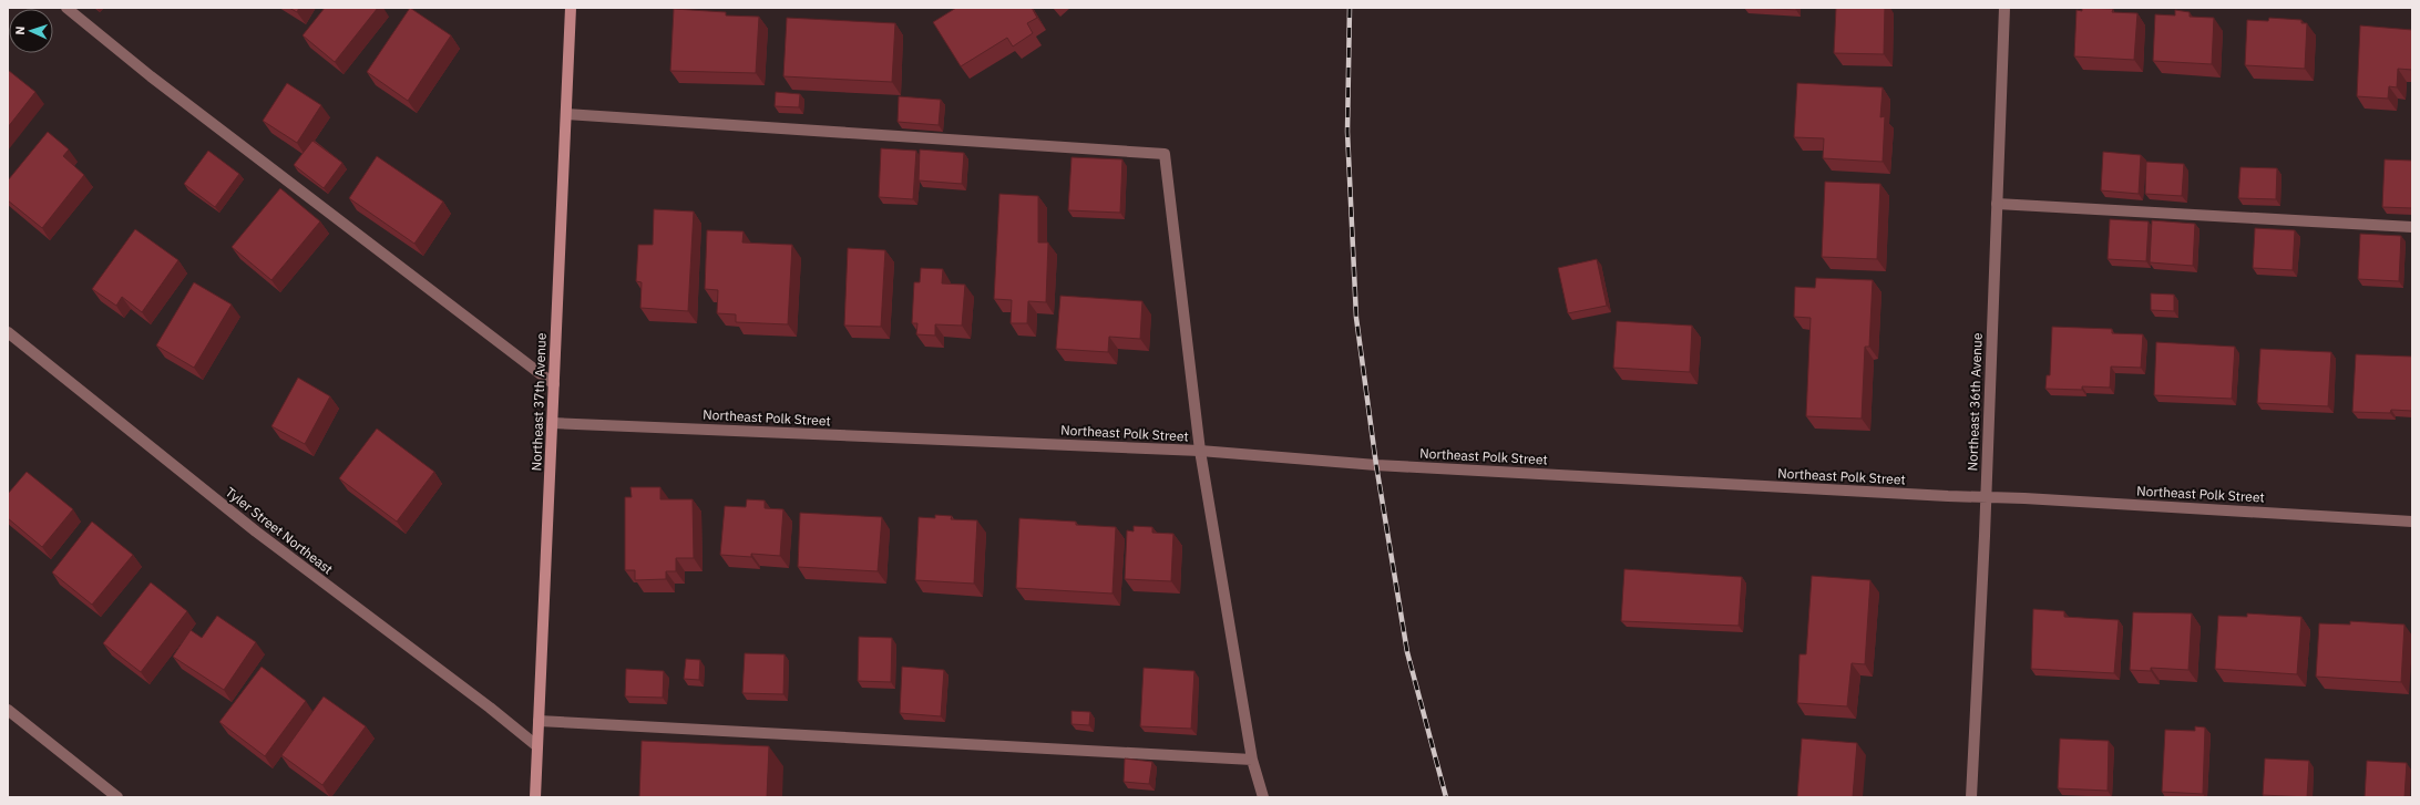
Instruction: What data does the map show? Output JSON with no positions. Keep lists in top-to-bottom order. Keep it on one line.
{"streets":{"street":["Northeast 37th Avenue","Northeast 36th Avenue","Northeast Polk Street","Tyler Street Northeast"]},"crossings":[["Northeast 37th Avenue","Northeast Polk Street"],["Northeast 37th Avenue","Tyler Street Northeast"],["Northeast 36th Avenue","Northeast Polk Street"]],"north":"left"}
